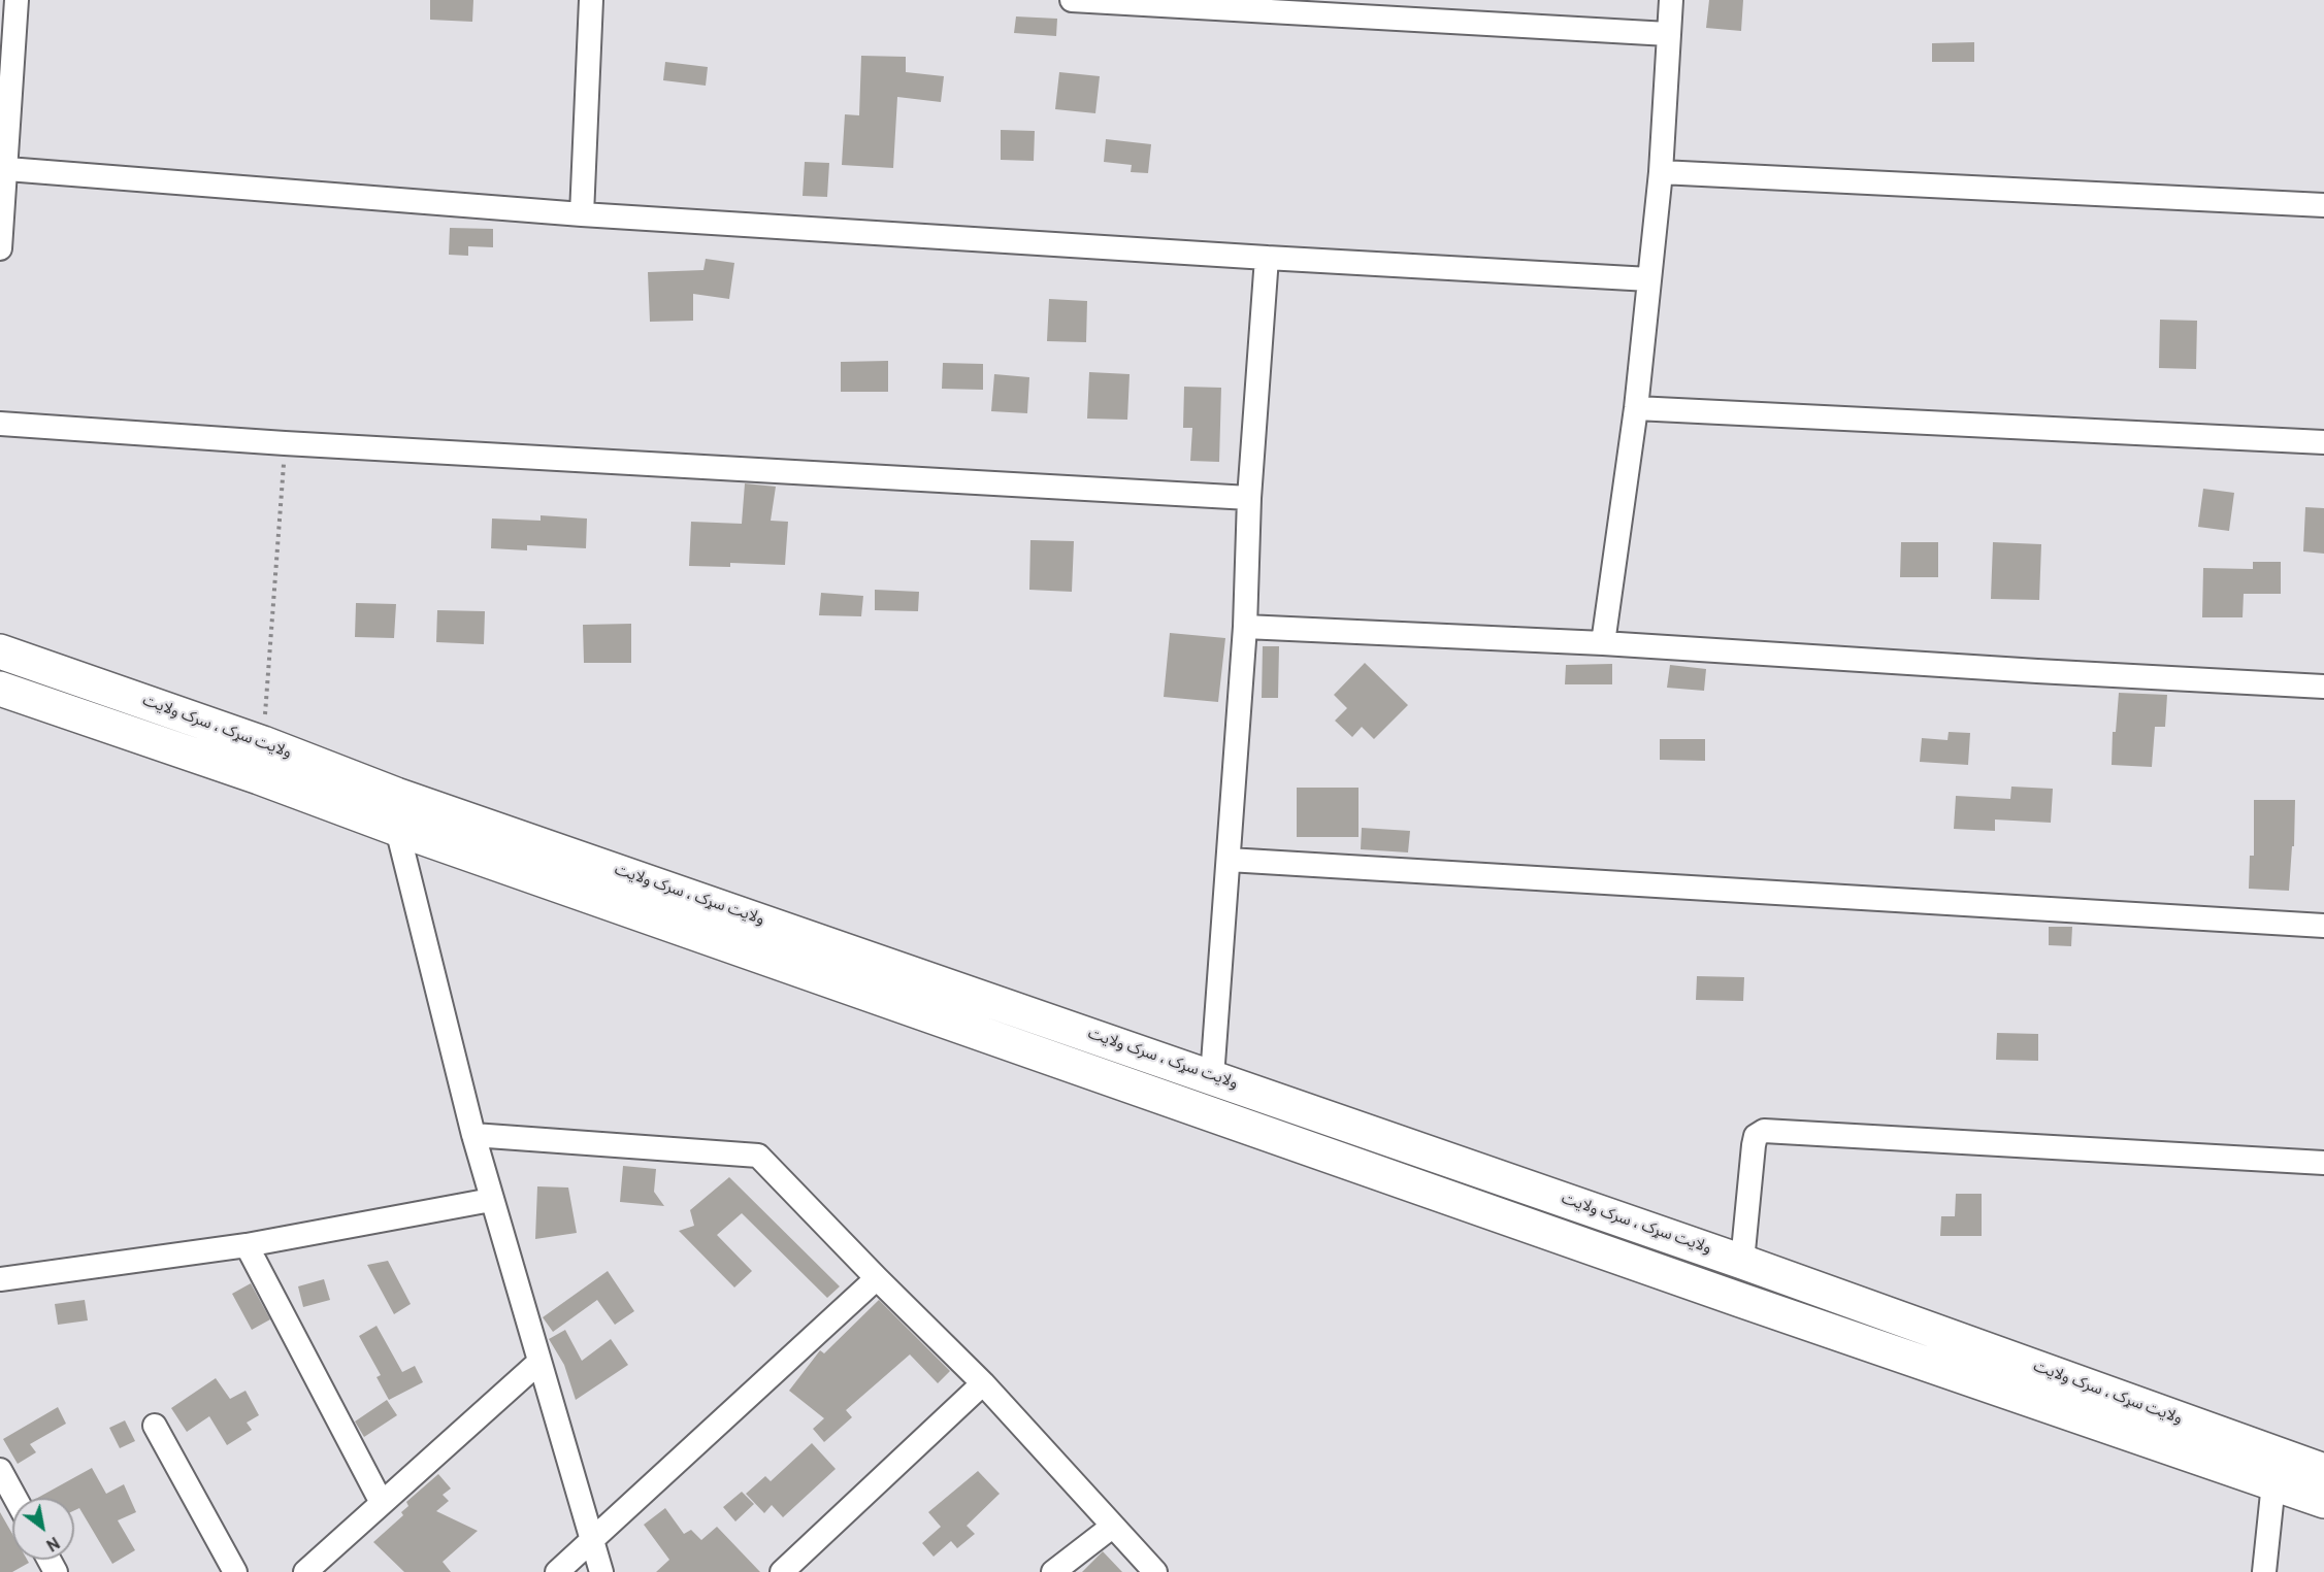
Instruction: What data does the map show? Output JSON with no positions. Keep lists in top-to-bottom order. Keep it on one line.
{"streets":{"main road":["ولایت سړک ، سرک ولایت"]},"north":"bottom right"}
